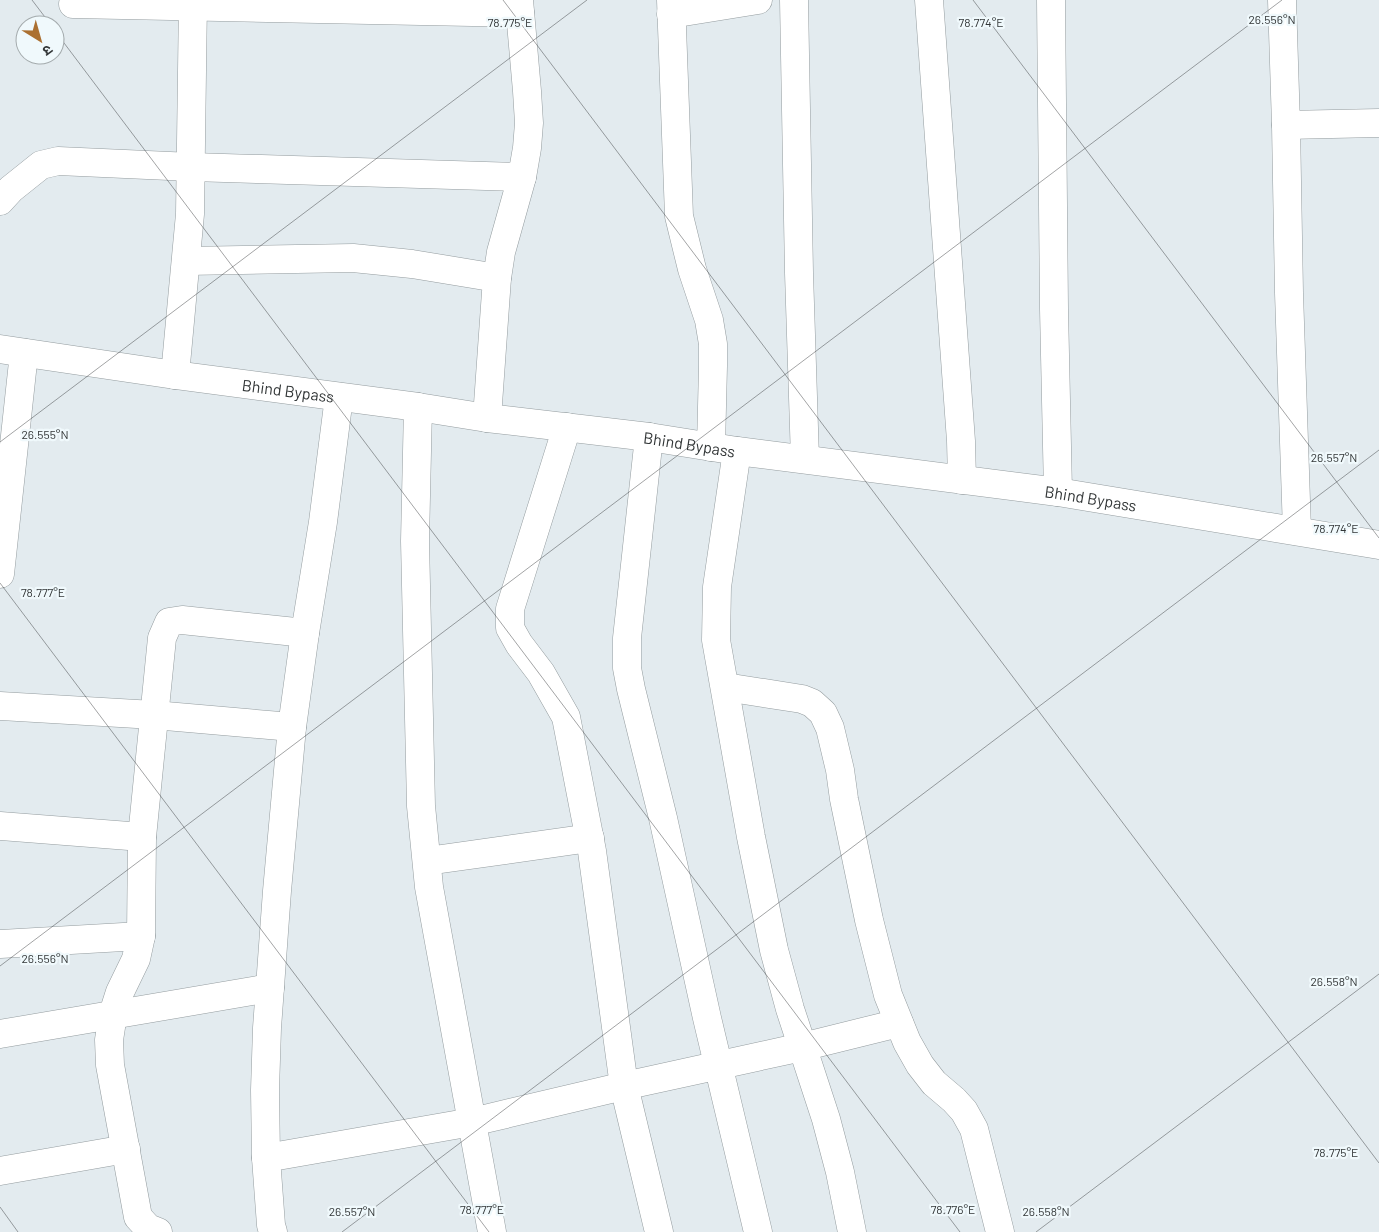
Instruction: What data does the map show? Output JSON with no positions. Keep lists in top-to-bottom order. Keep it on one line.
{"streets":{"street":["Bhind Bypass"]},"north":"bottom right","coordinates":["26.556°N","78.775°E","78.774°E","26.555°N","26.557°N","78.777°E","26.558°N","78.776°E"]}
